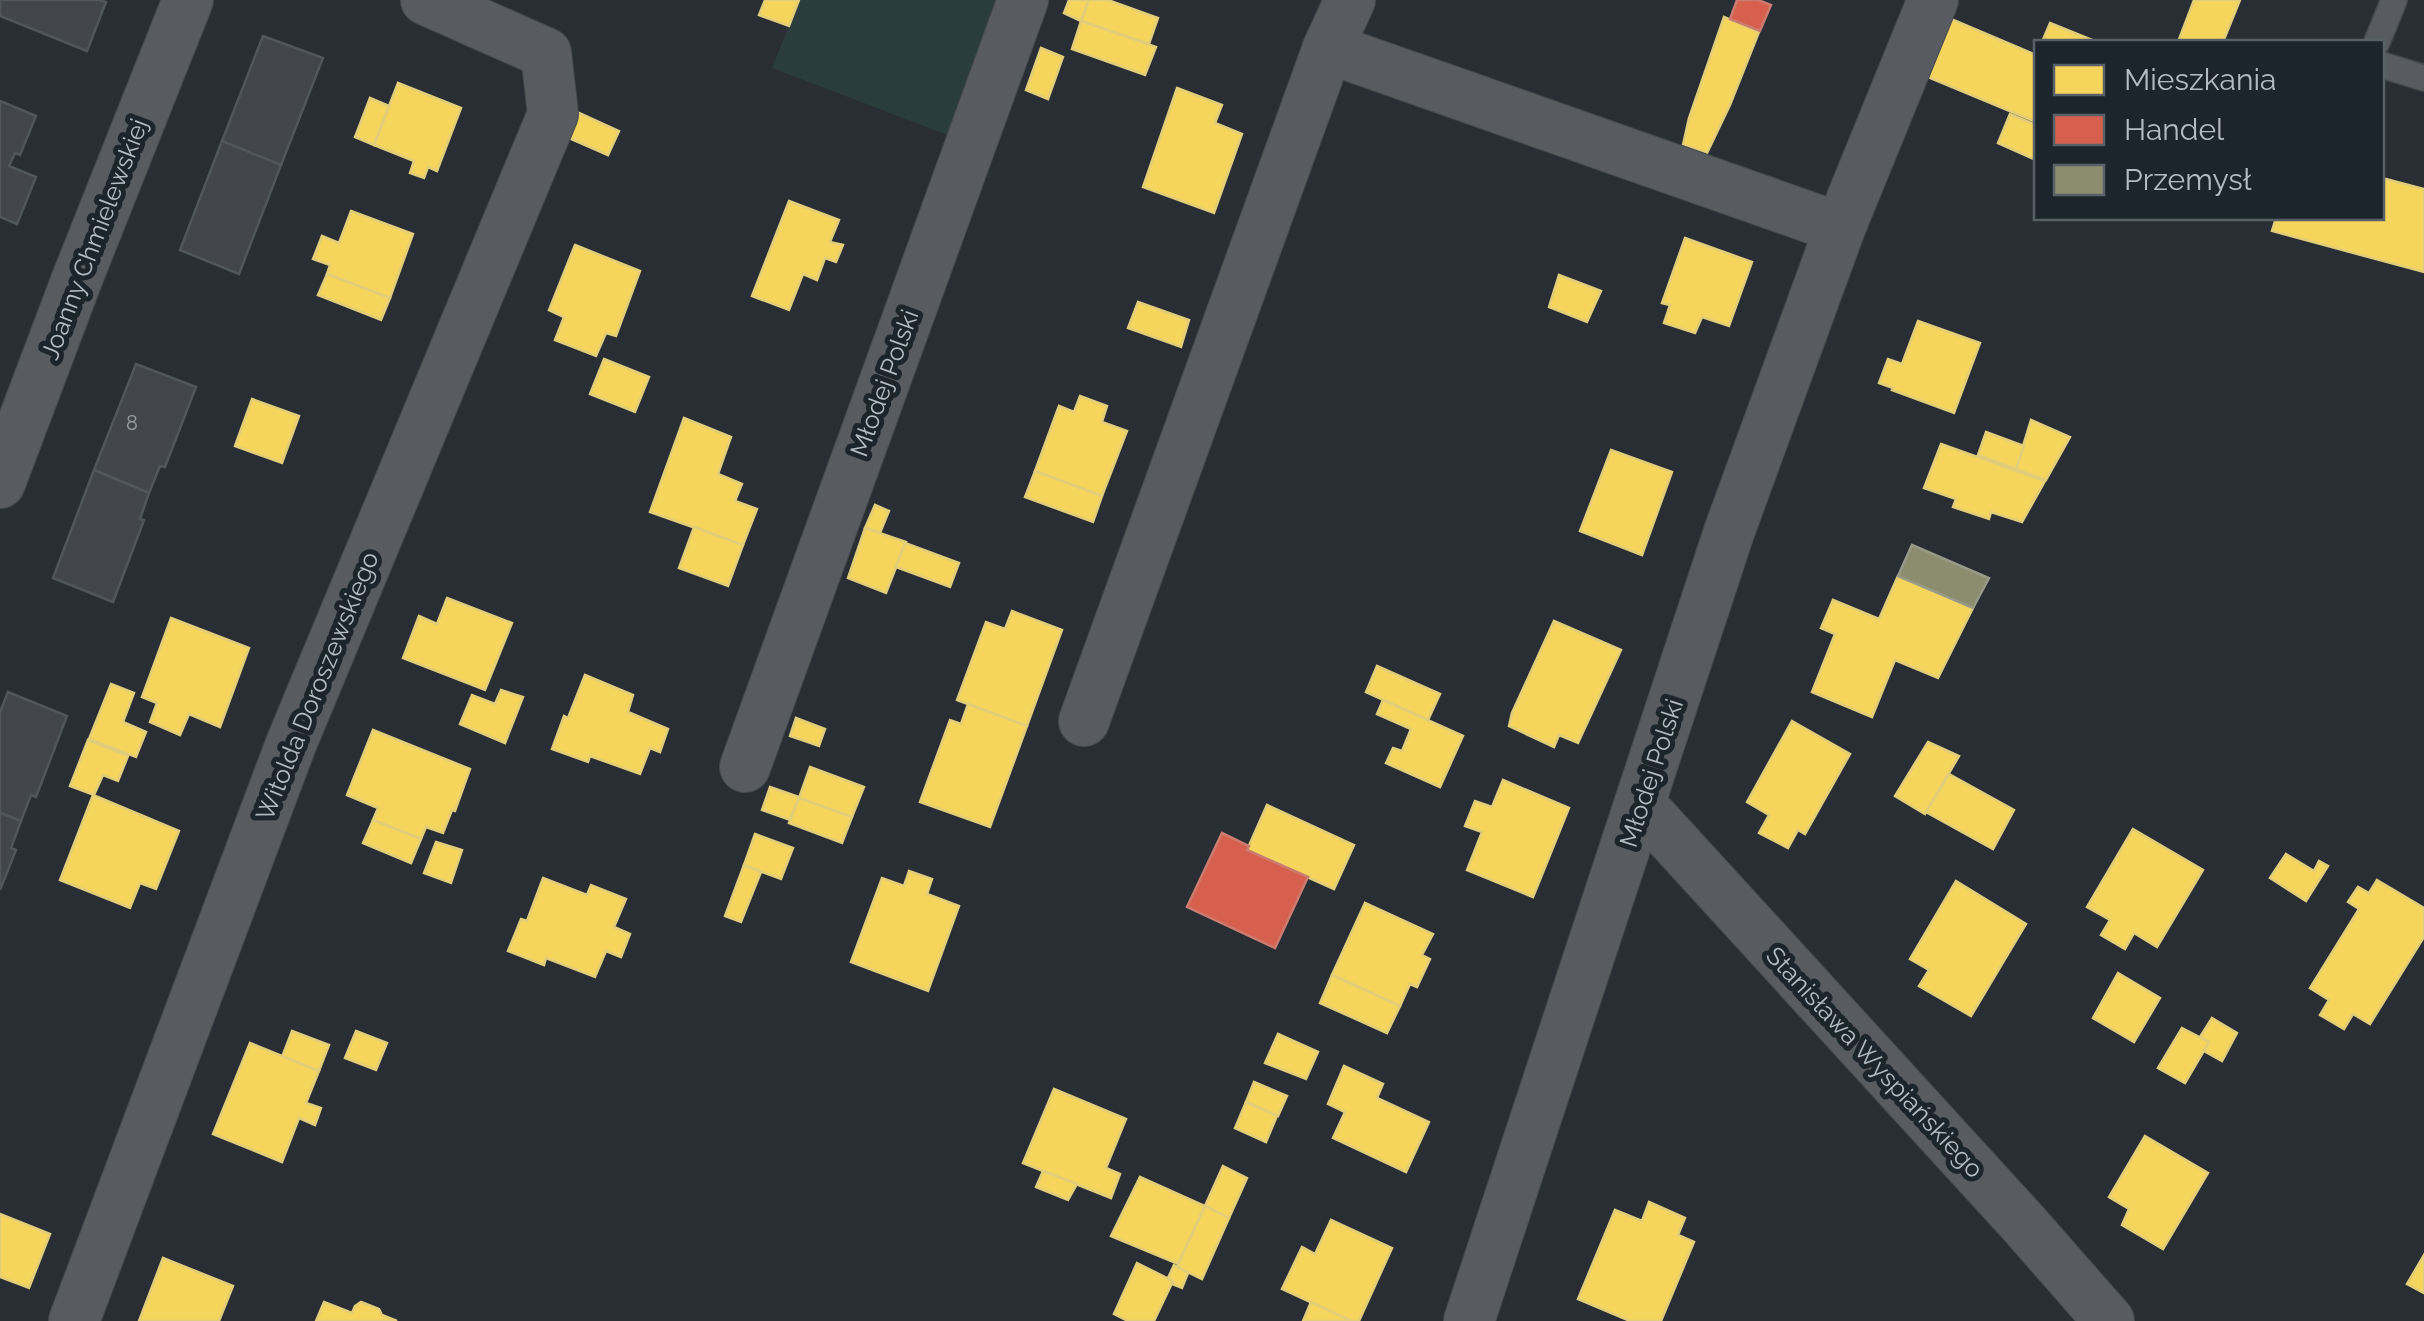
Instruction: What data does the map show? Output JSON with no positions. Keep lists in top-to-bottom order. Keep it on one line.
{"streets":{"street":["Joanny Chmielewskiej","Młodej Polski","Witolda Doroszewskiego","Stanisława Wyspiańskiego"]},"crossings":[["Młodej Polski","Stanisława Wyspiańskiego"]],"house_numbers":["8"],"legend":["Mieszkania","Handel","Przemysł"]}
